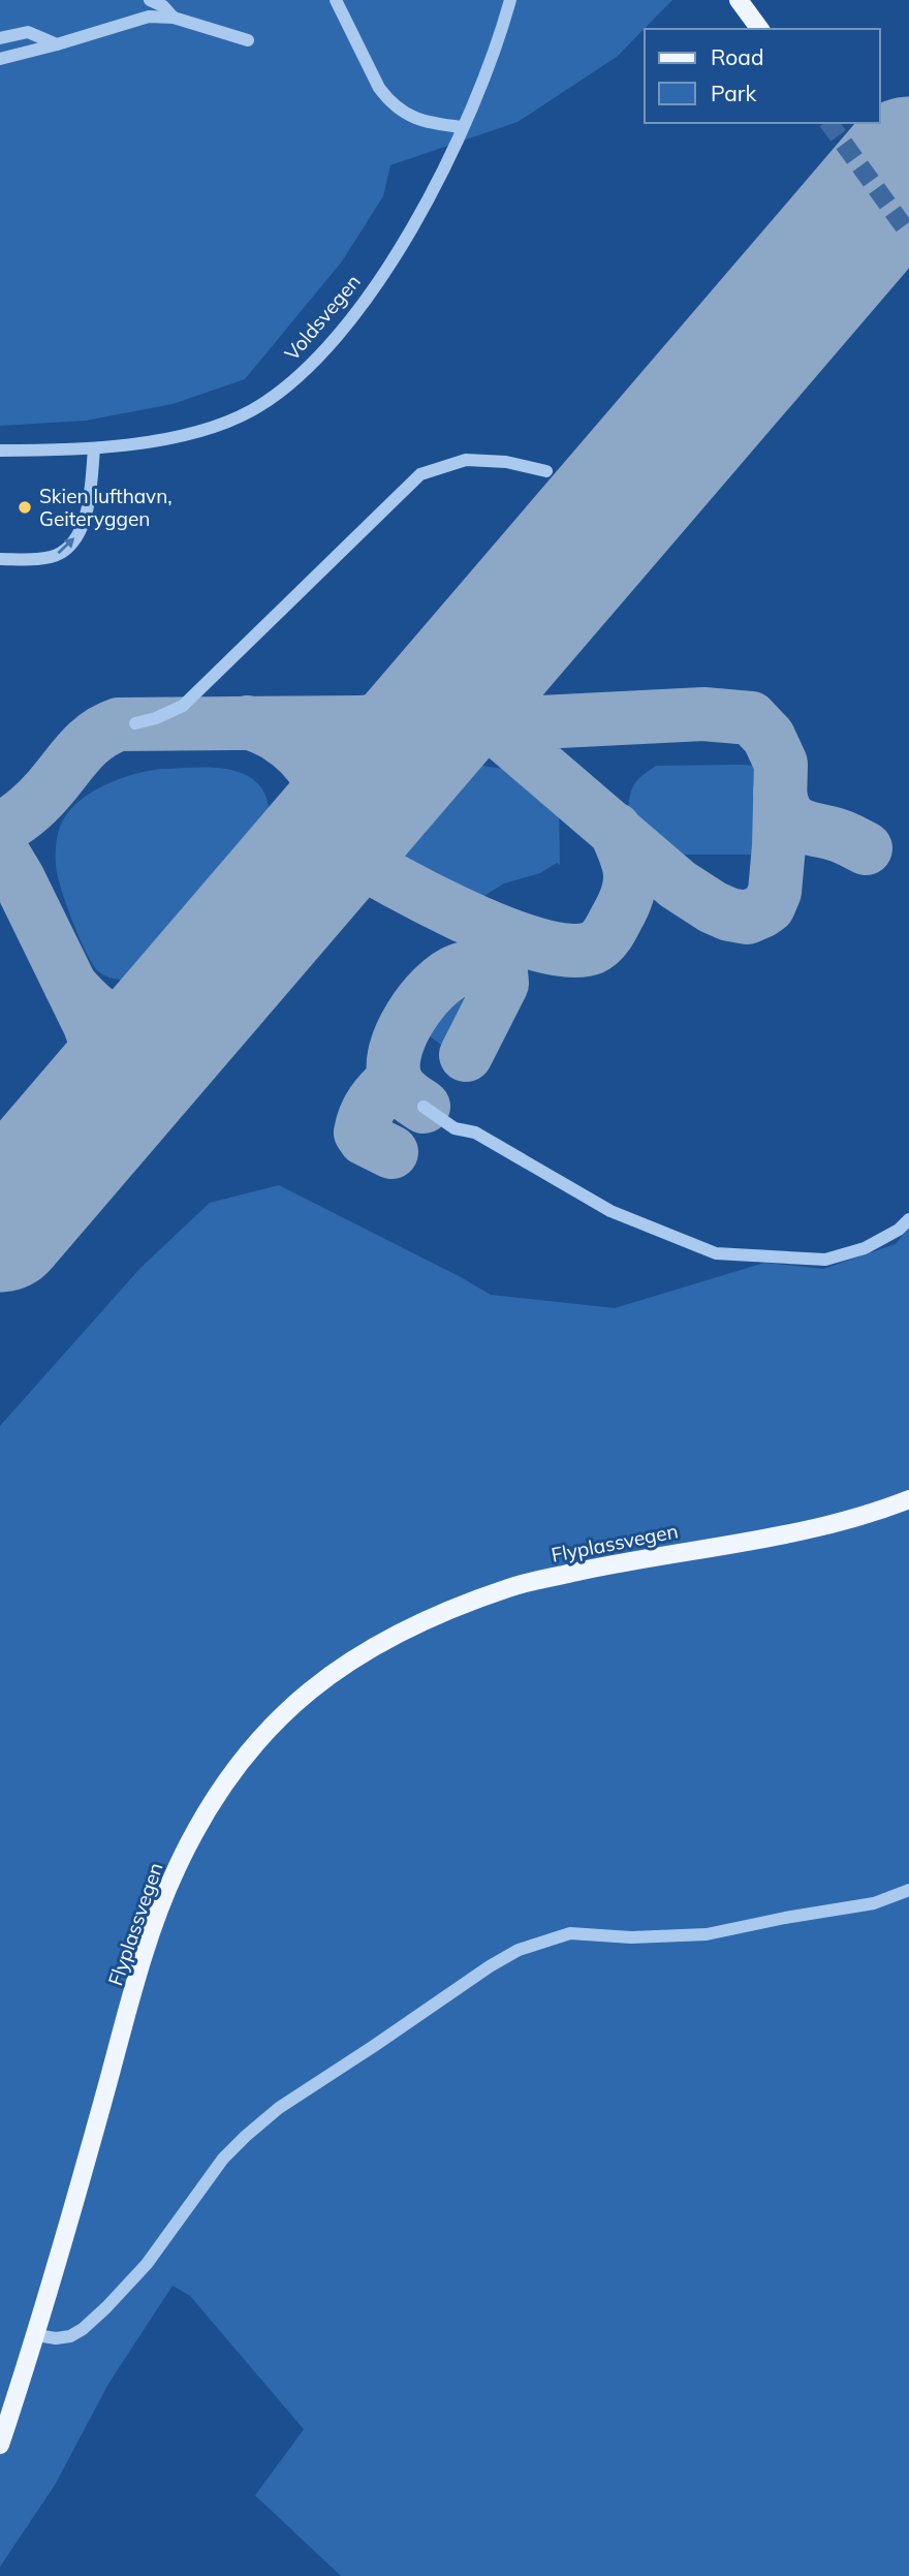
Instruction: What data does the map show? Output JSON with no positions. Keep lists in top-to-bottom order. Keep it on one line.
{"streets":{"main road":["Flyplassvegen"],"street":["Voldsvegen"]},"places":["Skien lufthavn, Geiteryggen"],"legend":["Road","Park"]}
